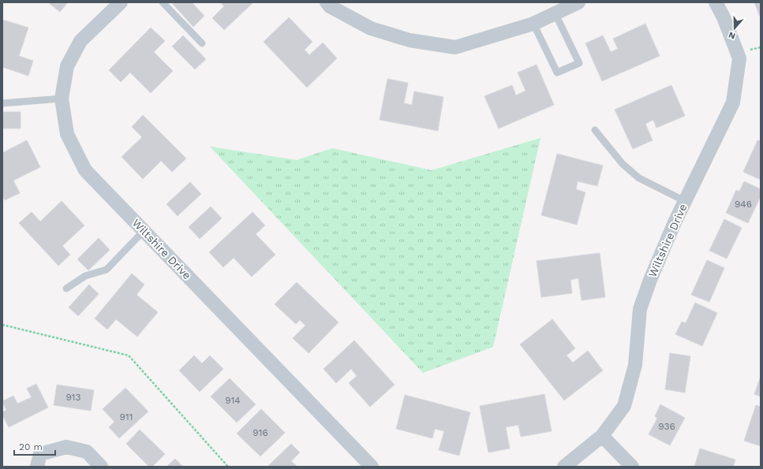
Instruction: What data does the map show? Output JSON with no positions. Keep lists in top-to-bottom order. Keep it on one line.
{"streets":{"street":["Wiltshire Drive"]},"house_numbers":["946","913","914","911","936","916"],"scale_bar":"20 m","north":"bottom"}
